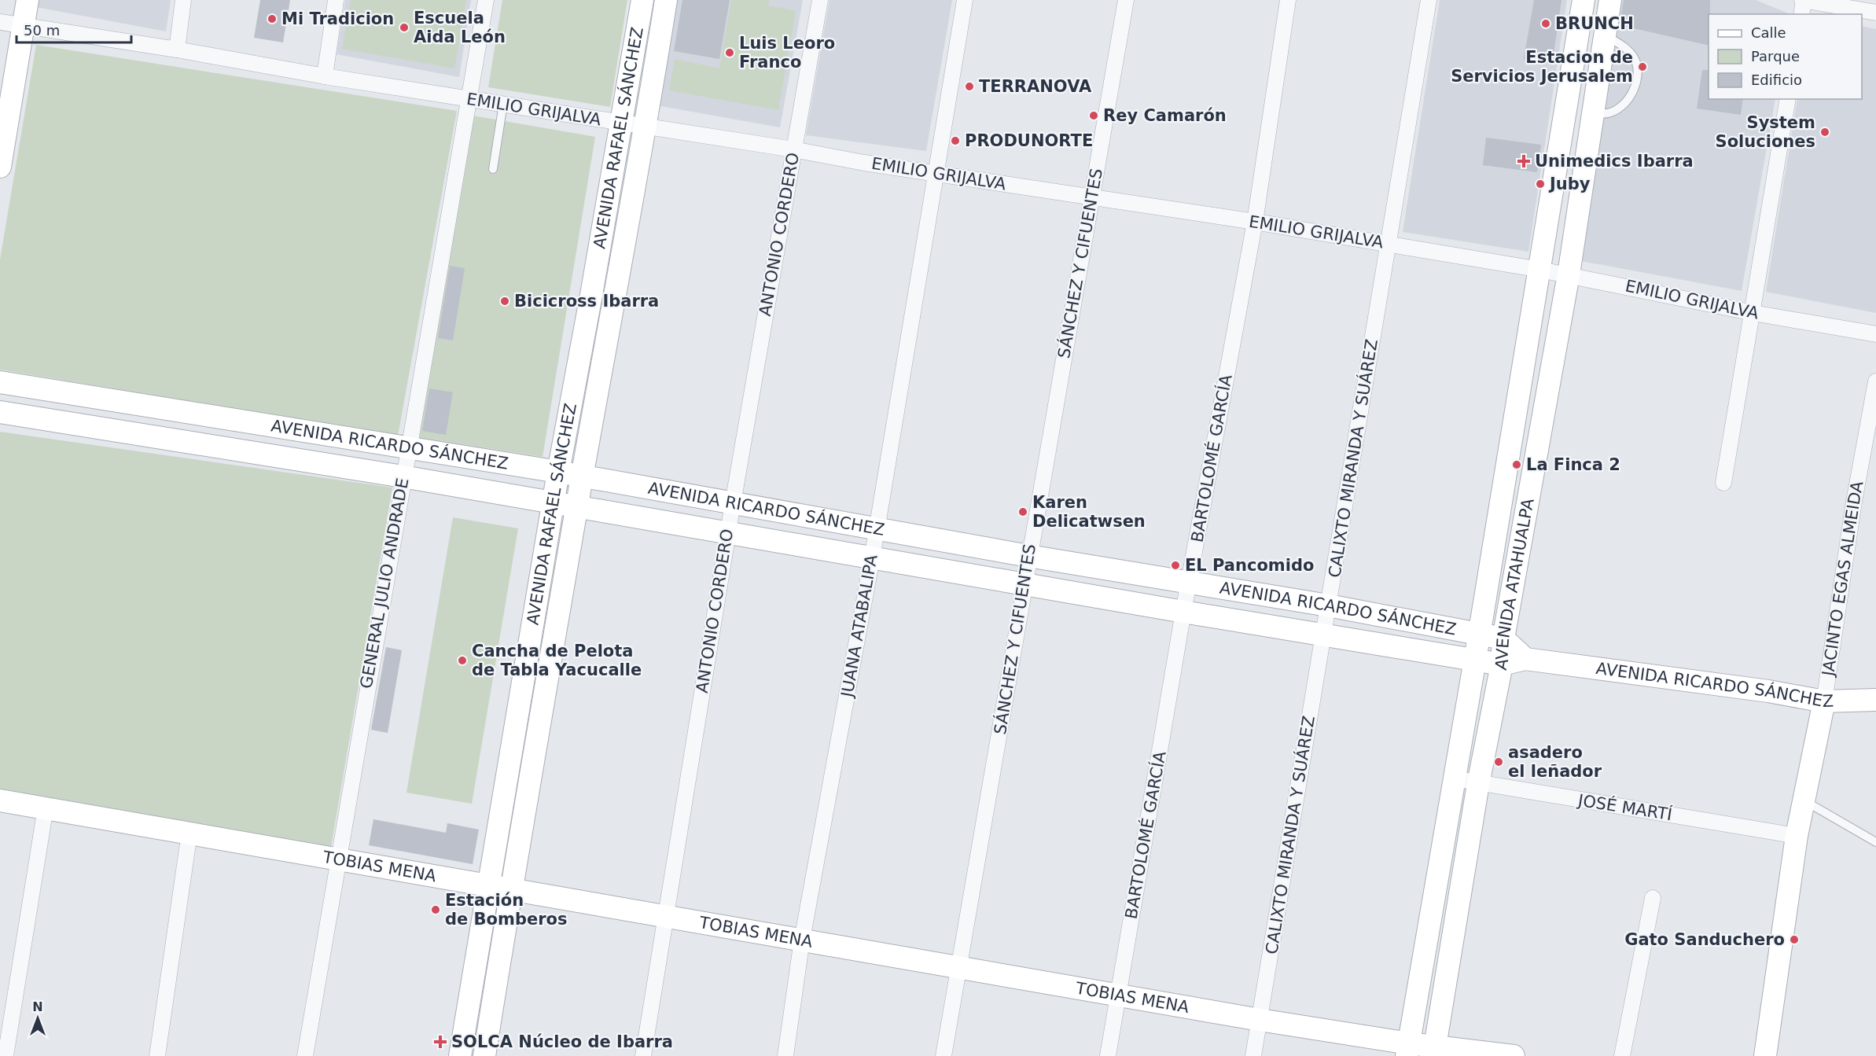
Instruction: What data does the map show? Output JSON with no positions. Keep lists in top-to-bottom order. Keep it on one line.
{"streets":{"main road":["AVENIDA RAFAEL SÁNCHEZ","AVENIDA RICARDO SÁNCHEZ","JACINTO EGAS ALMEIDA","AVENIDA ATAHUALPA","TOBIAS MENA"],"street":["EMILIO GRIJALVA","ANTONIO CORDERO","SÁNCHEZ Y CIFUENTES","BARTOLOMÉ GARCÍA","CALIXTO MIRANDA Y SUÁREZ","GENERAL JULIO ANDRADE","JUANA ATABALIPA","JOSÉ MARTÍ"]},"crossings":[["EMILIO GRIJALVA","AVENIDA RAFAEL SÁNCHEZ"],["EMILIO GRIJALVA","ANTONIO CORDERO"],["EMILIO GRIJALVA","SÁNCHEZ Y CIFUENTES"],["EMILIO GRIJALVA","BARTOLOMÉ GARCÍA"],["EMILIO GRIJALVA","CALIXTO MIRANDA Y SUÁREZ"],["EMILIO GRIJALVA","GENERAL JULIO ANDRADE"],["EMILIO GRIJALVA","AVENIDA ATAHUALPA"],["EMILIO GRIJALVA","JUANA ATABALIPA"],["AVENIDA RAFAEL SÁNCHEZ","AVENIDA RICARDO SÁNCHEZ"],["AVENIDA RAFAEL SÁNCHEZ","TOBIAS MENA"],["ANTONIO CORDERO","AVENIDA RICARDO SÁNCHEZ"],["ANTONIO CORDERO","TOBIAS MENA"],["SÁNCHEZ Y CIFUENTES","AVENIDA RICARDO SÁNCHEZ"],["SÁNCHEZ Y CIFUENTES","TOBIAS MENA"],["AVENIDA RICARDO SÁNCHEZ","BARTOLOMÉ GARCÍA"],["AVENIDA RICARDO SÁNCHEZ","CALIXTO MIRANDA Y SUÁREZ"],["AVENIDA RICARDO SÁNCHEZ","JACINTO EGAS ALMEIDA"],["AVENIDA RICARDO SÁNCHEZ","GENERAL JULIO ANDRADE"],["AVENIDA RICARDO SÁNCHEZ","AVENIDA ATAHUALPA"],["AVENIDA RICARDO SÁNCHEZ","JUANA ATABALIPA"],["BARTOLOMÉ GARCÍA","TOBIAS MENA"],["CALIXTO MIRANDA Y SUÁREZ","TOBIAS MENA"],["JACINTO EGAS ALMEIDA","JOSÉ MARTÍ"],["GENERAL JULIO ANDRADE","TOBIAS MENA"],["AVENIDA ATAHUALPA","JOSÉ MARTÍ"],["AVENIDA ATAHUALPA","TOBIAS MENA"],["JUANA ATABALIPA","TOBIAS MENA"]],"places":{"other":["Mi Tradicion","BRUNCH","Escuela Aida León","Luis Leoro Franco","Estacion de Servicios Jerusalem","TERRANOVA","Rey Camarón","System Soluciones","PRODUNORTE","Juby","Bicicross Ibarra","La Finca 2","Karen Delicatwsen","EL Pancomido","Cancha de Pelota de Tabla Yacucalle","asadero el leñador","Estación de Bomberos","Gato Sanduchero"],"health":["Unimedics Ibarra","SOLCA Núcleo de Ibarra"]},"legend":["Calle","Parque","Edificio"],"scale_bar":"50 m","north":"top"}
